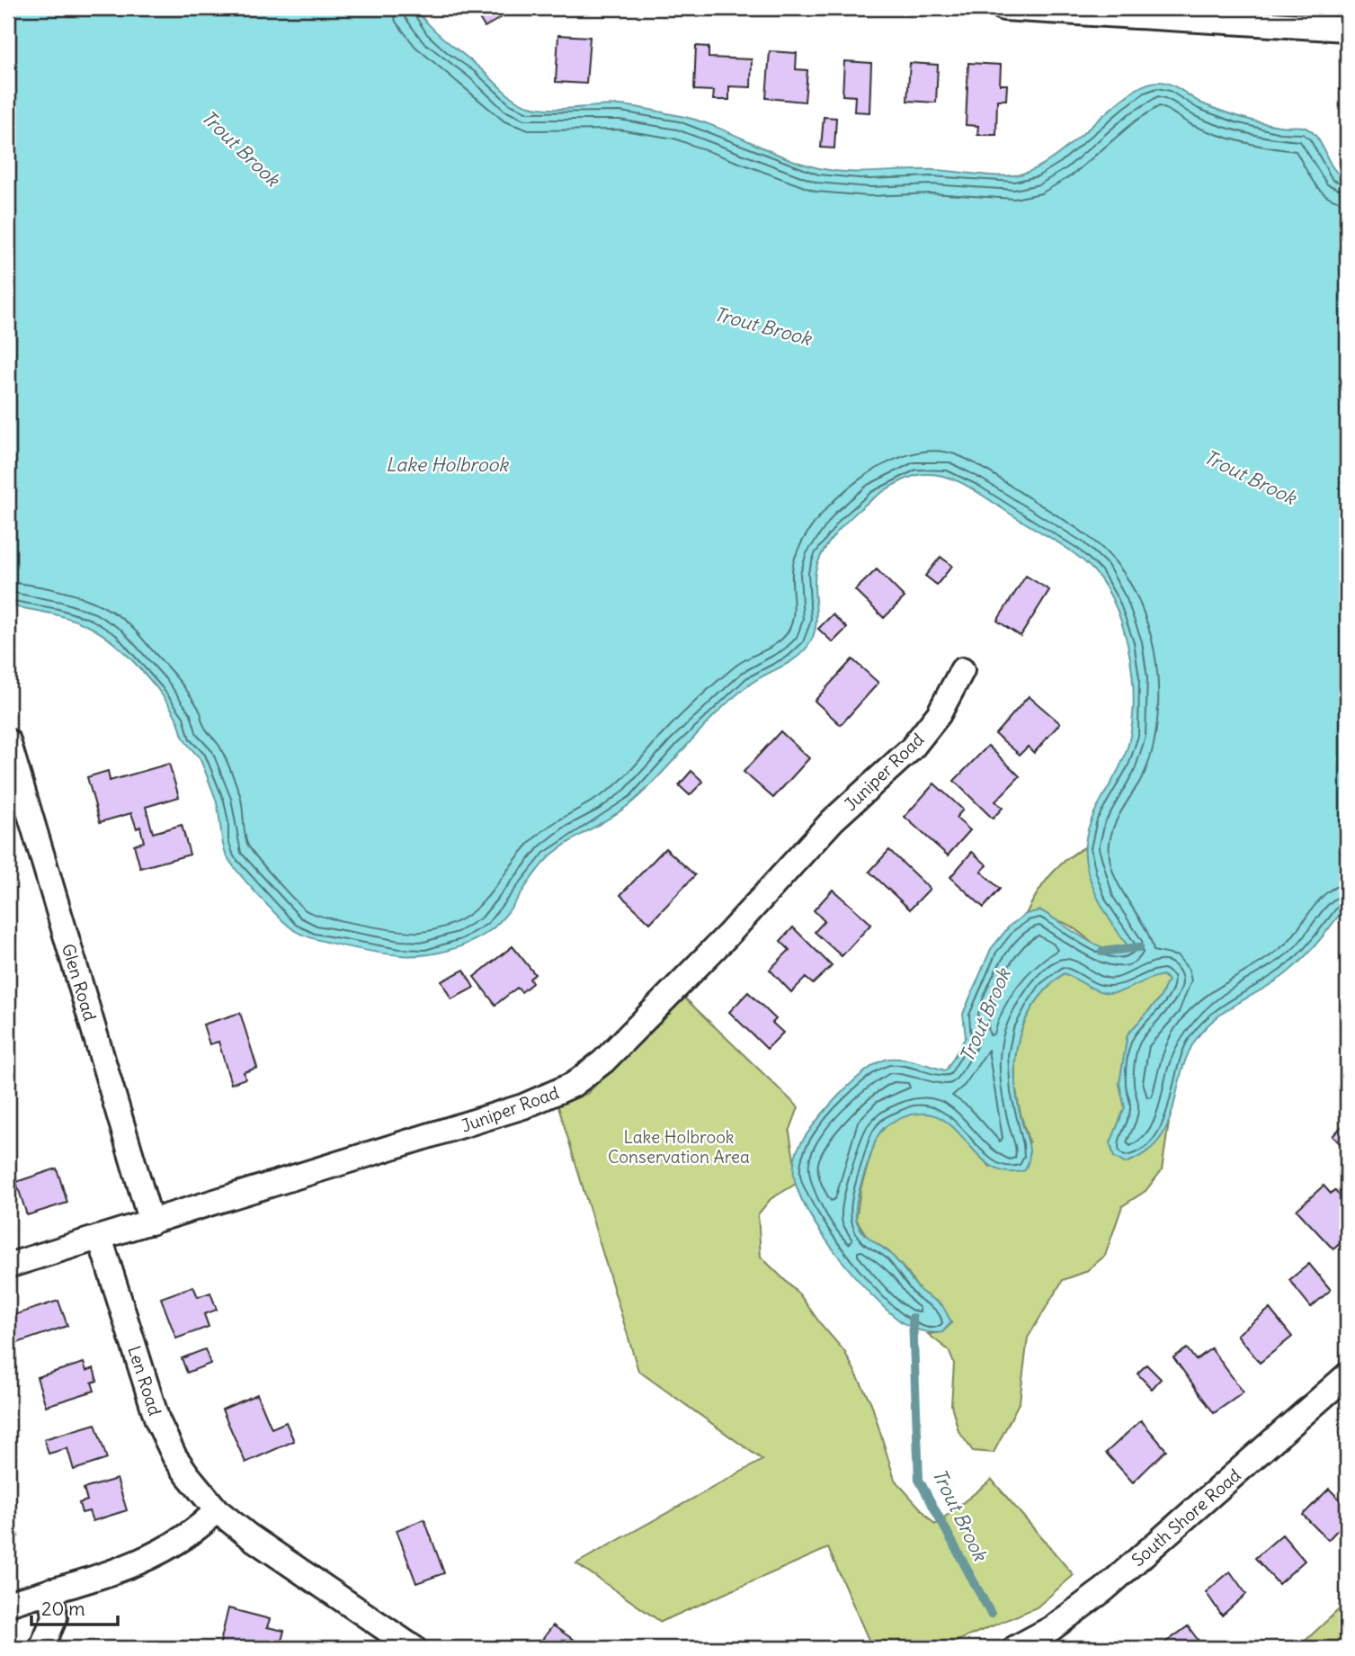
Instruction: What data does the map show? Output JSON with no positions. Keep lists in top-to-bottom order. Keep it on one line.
{"streets":{"street":["Juniper Road","Glen Road","Len Road","South Shore Road"]},"crossings":[["Juniper Road","Glen Road"],["Juniper Road","Len Road"]],"water":["Trout Brook","Lake Holbrook"],"parks":["Lake Holbrook Conservation Area"],"scale_bar":"20 m"}
